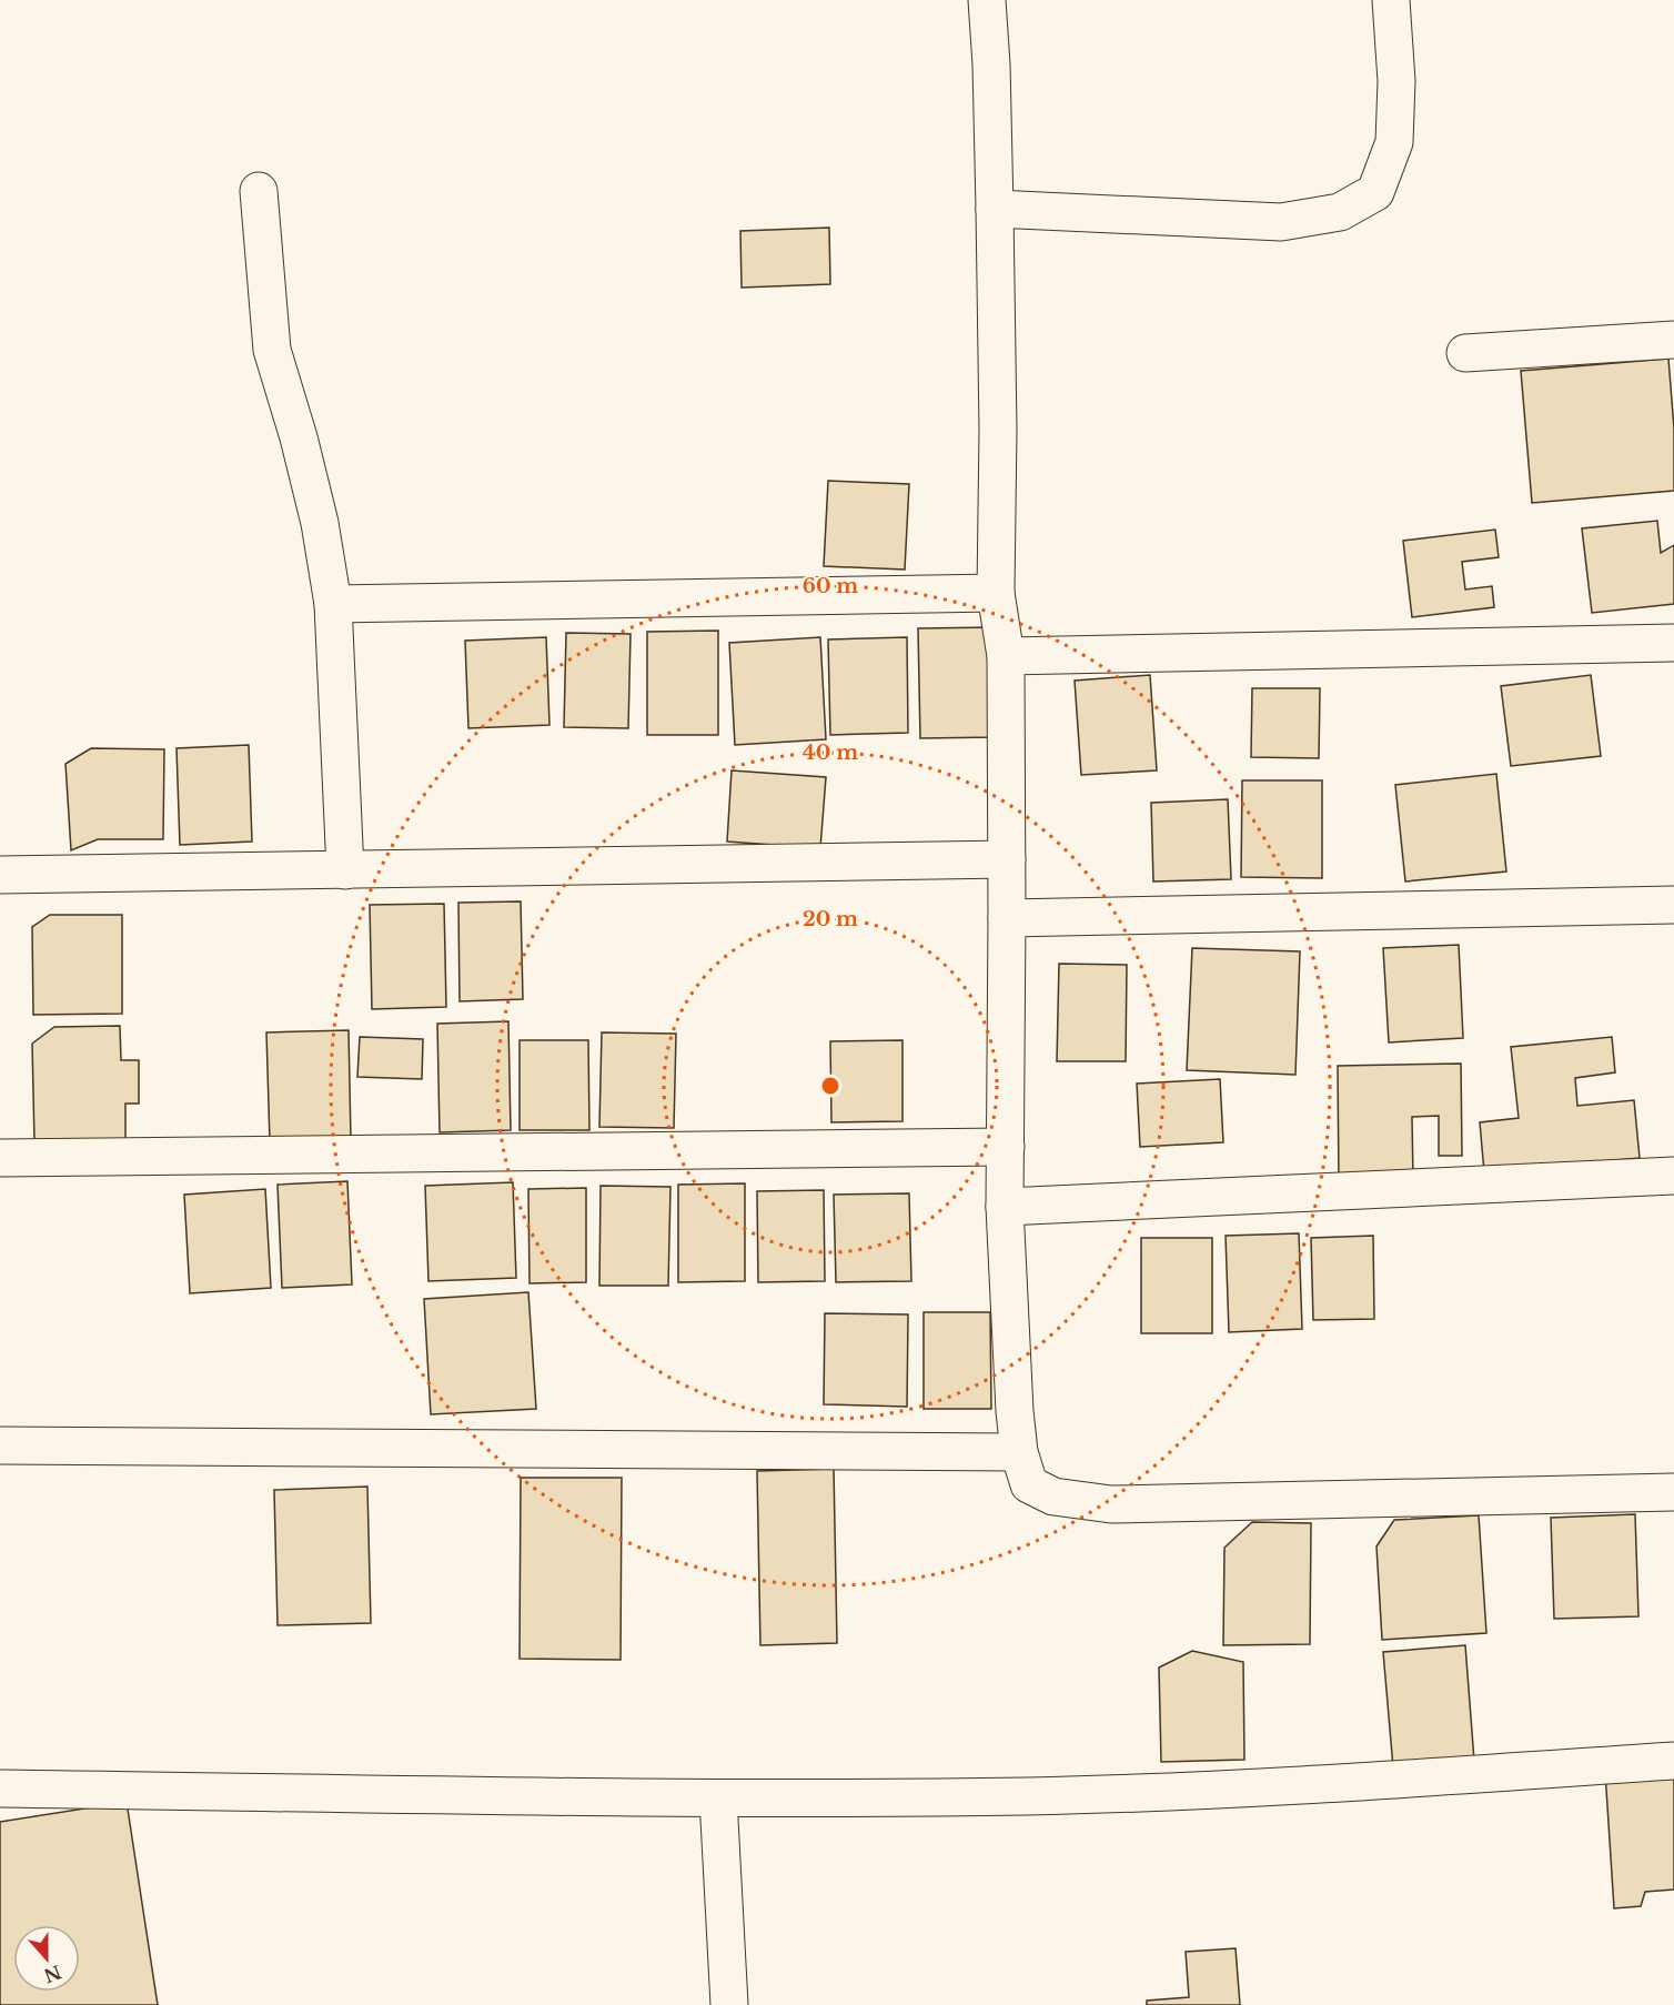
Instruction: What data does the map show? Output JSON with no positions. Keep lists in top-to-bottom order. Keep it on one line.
{"north":"bottom","rings":["60 m","40 m","20 m"]}
